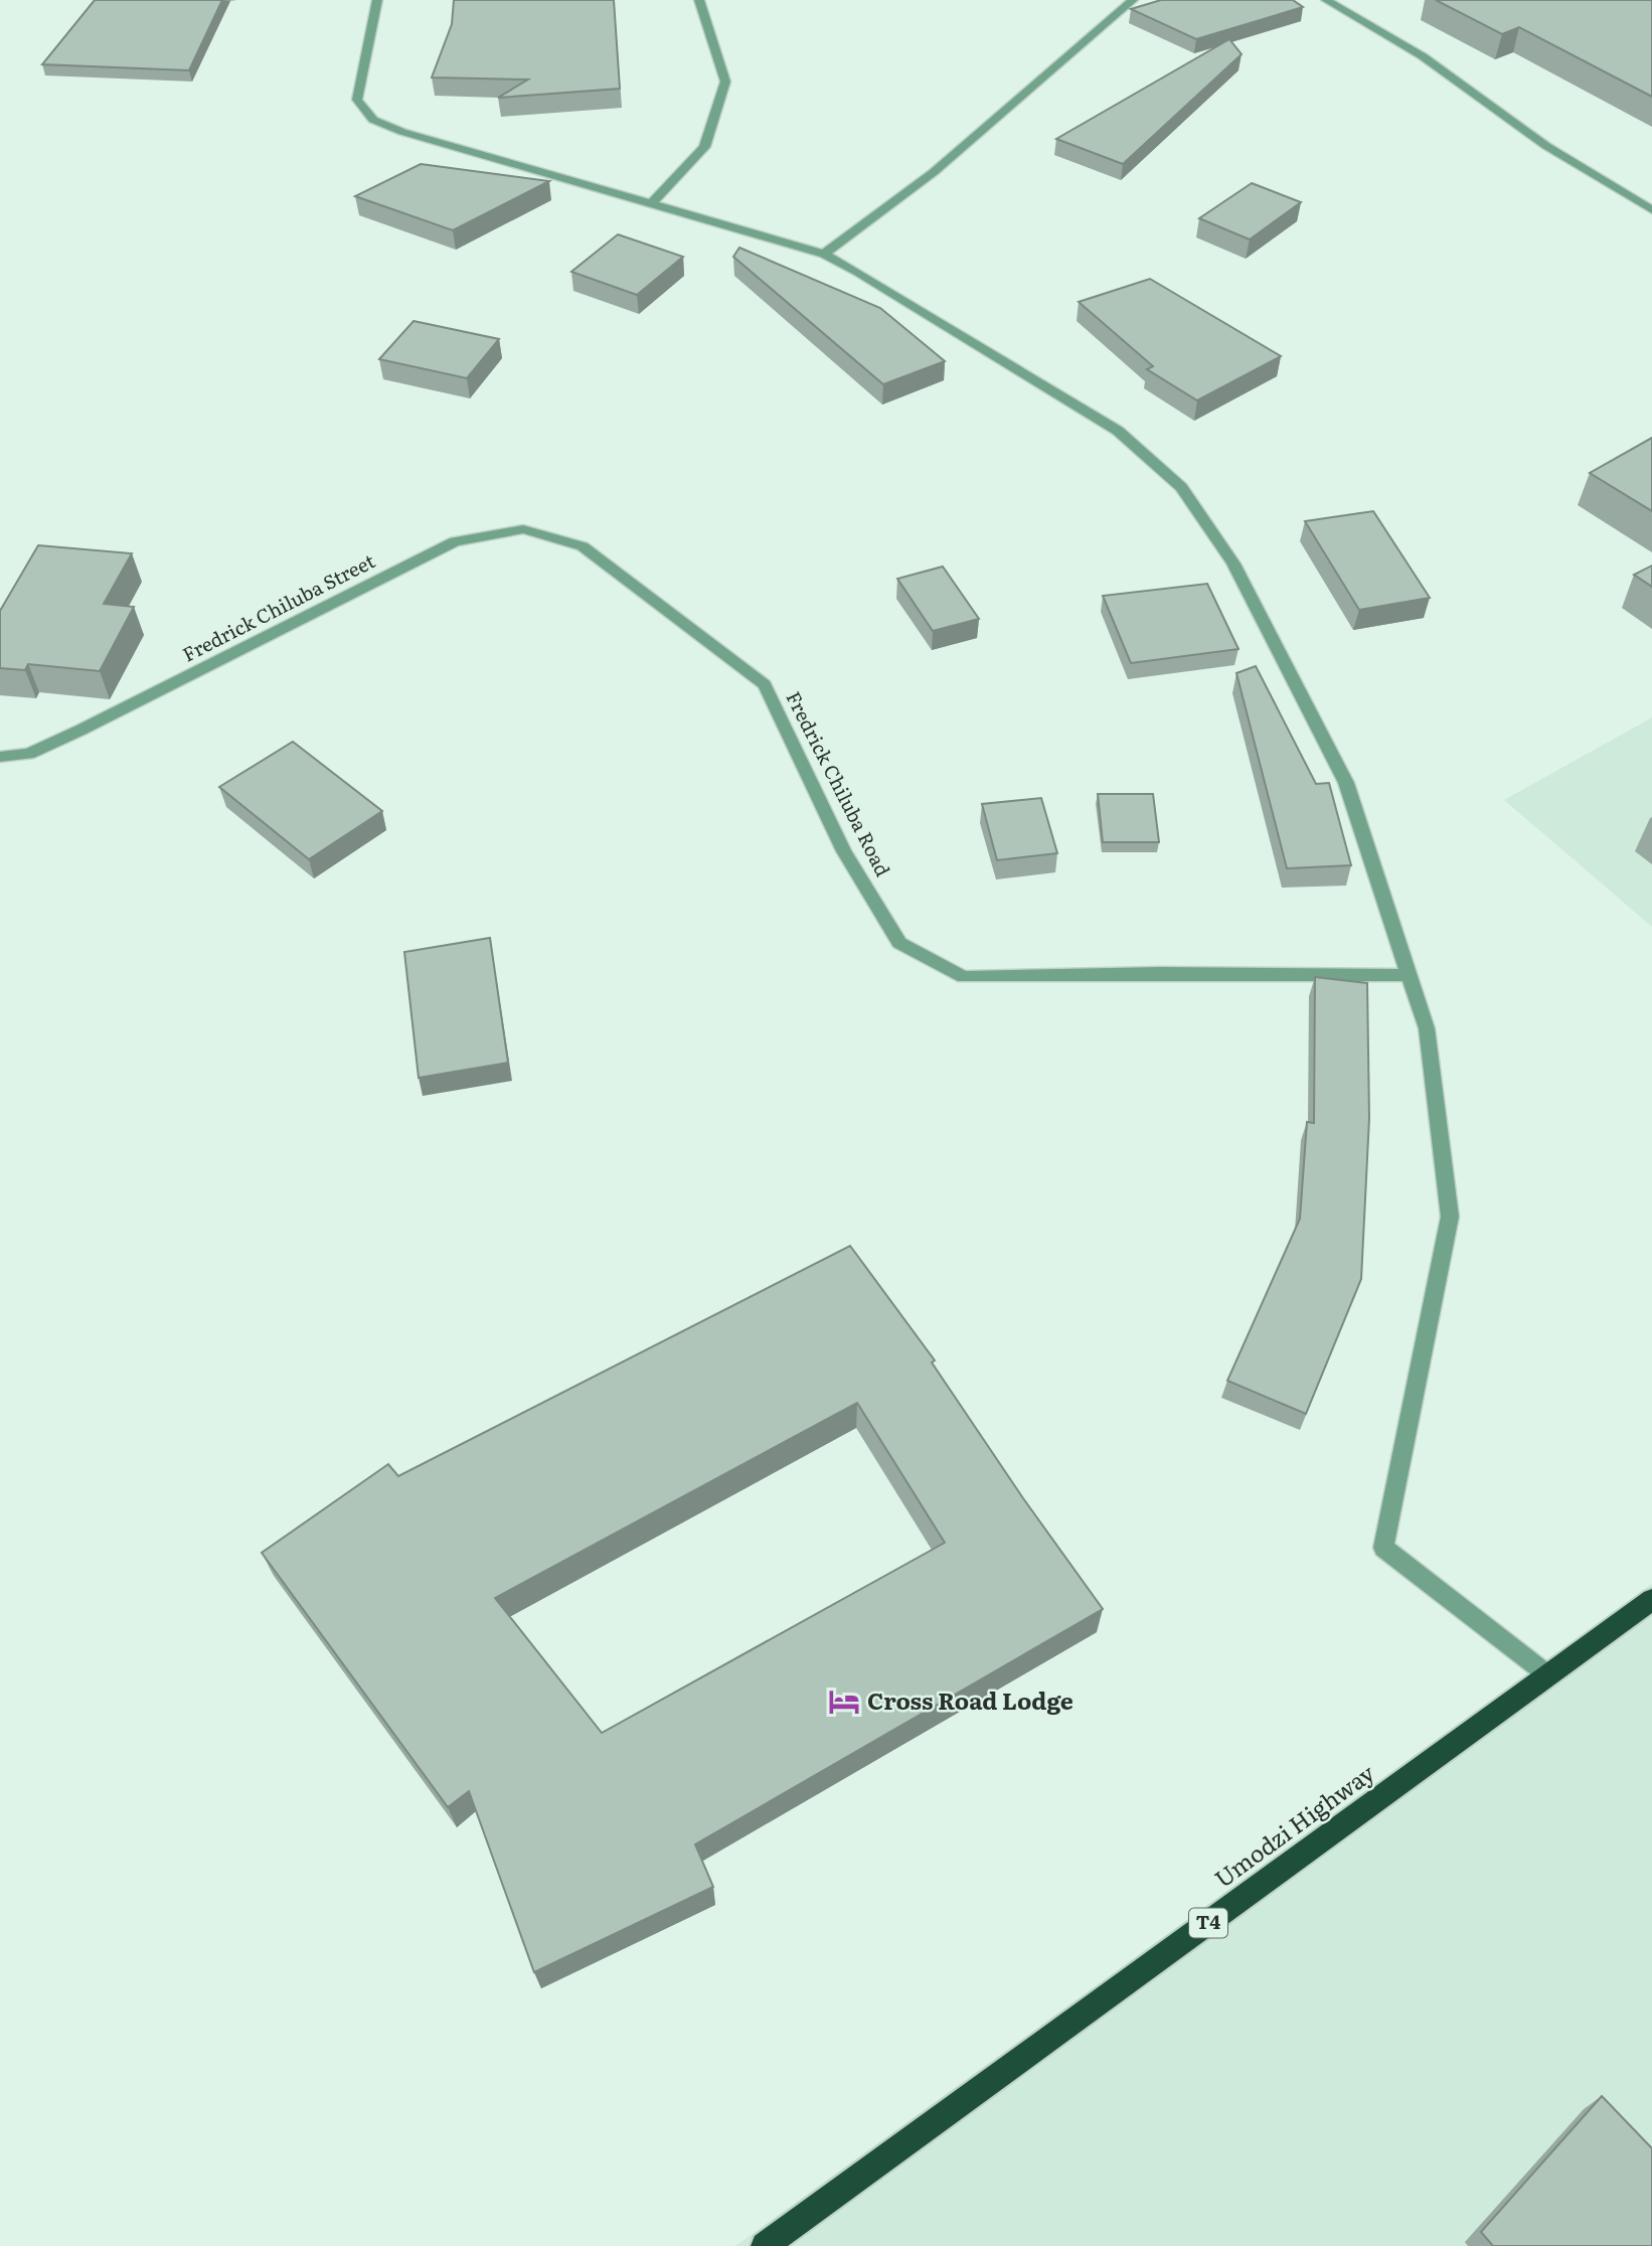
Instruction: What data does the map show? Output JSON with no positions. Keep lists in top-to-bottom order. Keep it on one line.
{"streets":{"highway":["Umodzi Highway","T4"],"street":["Fredrick Chiluba Street","Fredrick Chiluba Road"]},"crossings":[["Fredrick Chiluba Street","Fredrick Chiluba Road"]],"places":{"hotel":["Cross Road Lodge"]}}
